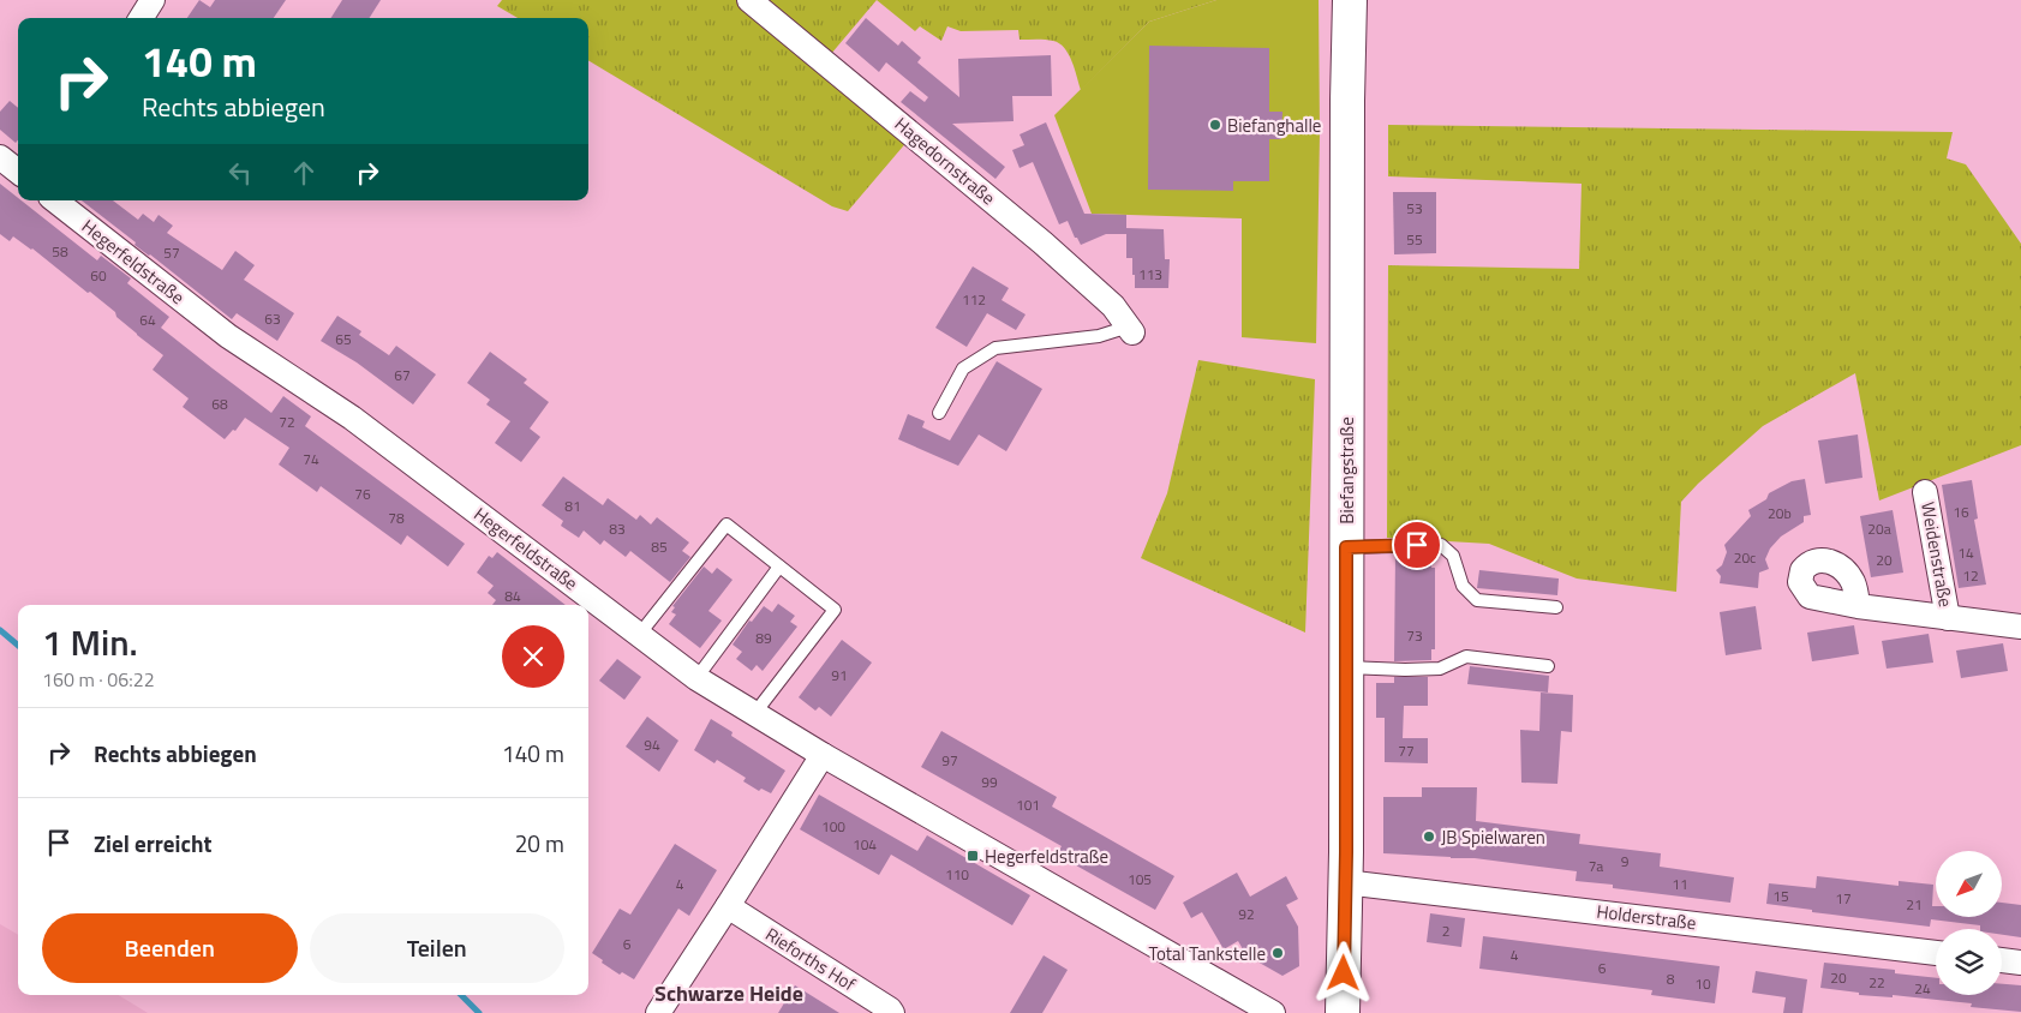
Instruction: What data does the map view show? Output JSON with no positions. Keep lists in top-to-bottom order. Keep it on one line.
{"streets":{"main road":["Biefangstraße"],"street":["Hagedornstraße","Hegerfeldstraße","Weidenstraße","Holderstraße","Rieforths Hof"]},"crossings":[["Biefangstraße","Holderstraße"]],"districts":["Schwarze Heide"],"places":{"other":["Biefanghalle","JB Spielwaren","Total Tankstelle"],"transit":["Hegerfeldstraße"]},"house_numbers":["53","55","58","57","113","60","112","63","64","65","67","68","72","74","76","81","16","20b","78","83","20a","85","14","20c","20","12","84","73","89","91","94","77","97","99","101","100","104","9","7a","110","105","4","11","15","17","21","92","2","6","4","6","20","8","22","10","24"],"north":"bottom left","page":{"turn":["140 m","Rechts abbiegen"],"heading":["1 Min.","160 m · 06:22"],"list":[{"name":"Rechts abbiegen","value":"140 m"},{"name":"Ziel erreicht","value":"20 m"}],"buttons":["Beenden","Teilen"]}}
